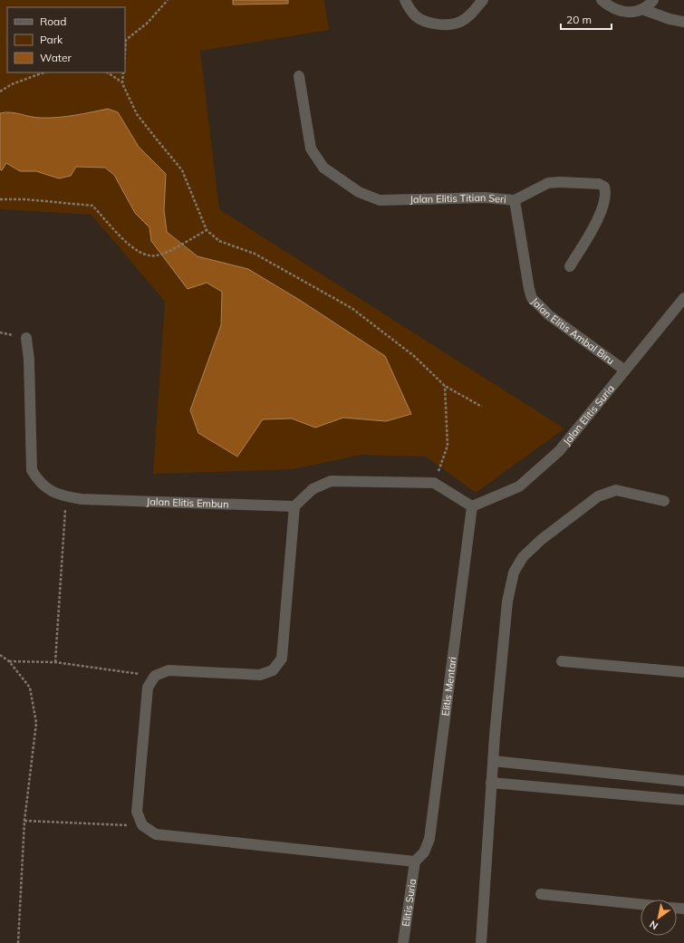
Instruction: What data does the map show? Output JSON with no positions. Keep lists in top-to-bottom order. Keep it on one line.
{"streets":{"street":["Jalan Elitis Titian Seri","Jalan Elitis Ambal Biru","Jalan Elitis Suria","Jalan Elitis Embun","Elitis Mentari","Elitis Suria"]},"crossings":[["Jalan Elitis Titian Seri","Jalan Elitis Ambal Biru"],["Jalan Elitis Ambal Biru","Jalan Elitis Suria"],["Jalan Elitis Suria","Elitis Mentari"],["Elitis Mentari","Elitis Suria"]],"legend":["Road","Park","Water"],"scale_bar":"20 m","north":"bottom left"}
